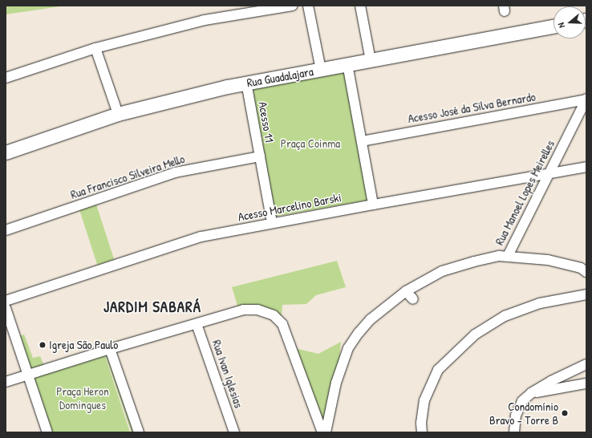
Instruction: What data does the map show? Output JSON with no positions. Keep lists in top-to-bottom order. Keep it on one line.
{"streets":{"main road":["Rua Guadalajara"],"street":["Acesso José da Silva Bernardo","Acesso 11","Rua Francisco Silveira Mello","Rua Manoel Lopes Meirelles","Acesso Marcelino Barski","Rua Ivan Iglesias"]},"crossings":[["Rua Guadalajara","Acesso 11"],["Acesso José da Silva Bernardo","Rua Manoel Lopes Meirelles"],["Acesso 11","Rua Francisco Silveira Mello"],["Acesso 11","Acesso Marcelino Barski"],["Rua Manoel Lopes Meirelles","Acesso Marcelino Barski"]],"districts":["JARDIM SABARÁ"],"parks":["Praça Coinma","Praça Heron Domingues"],"places":["Igreja São Paulo","Condomínio Bravo - Torre B"],"north":"left"}
